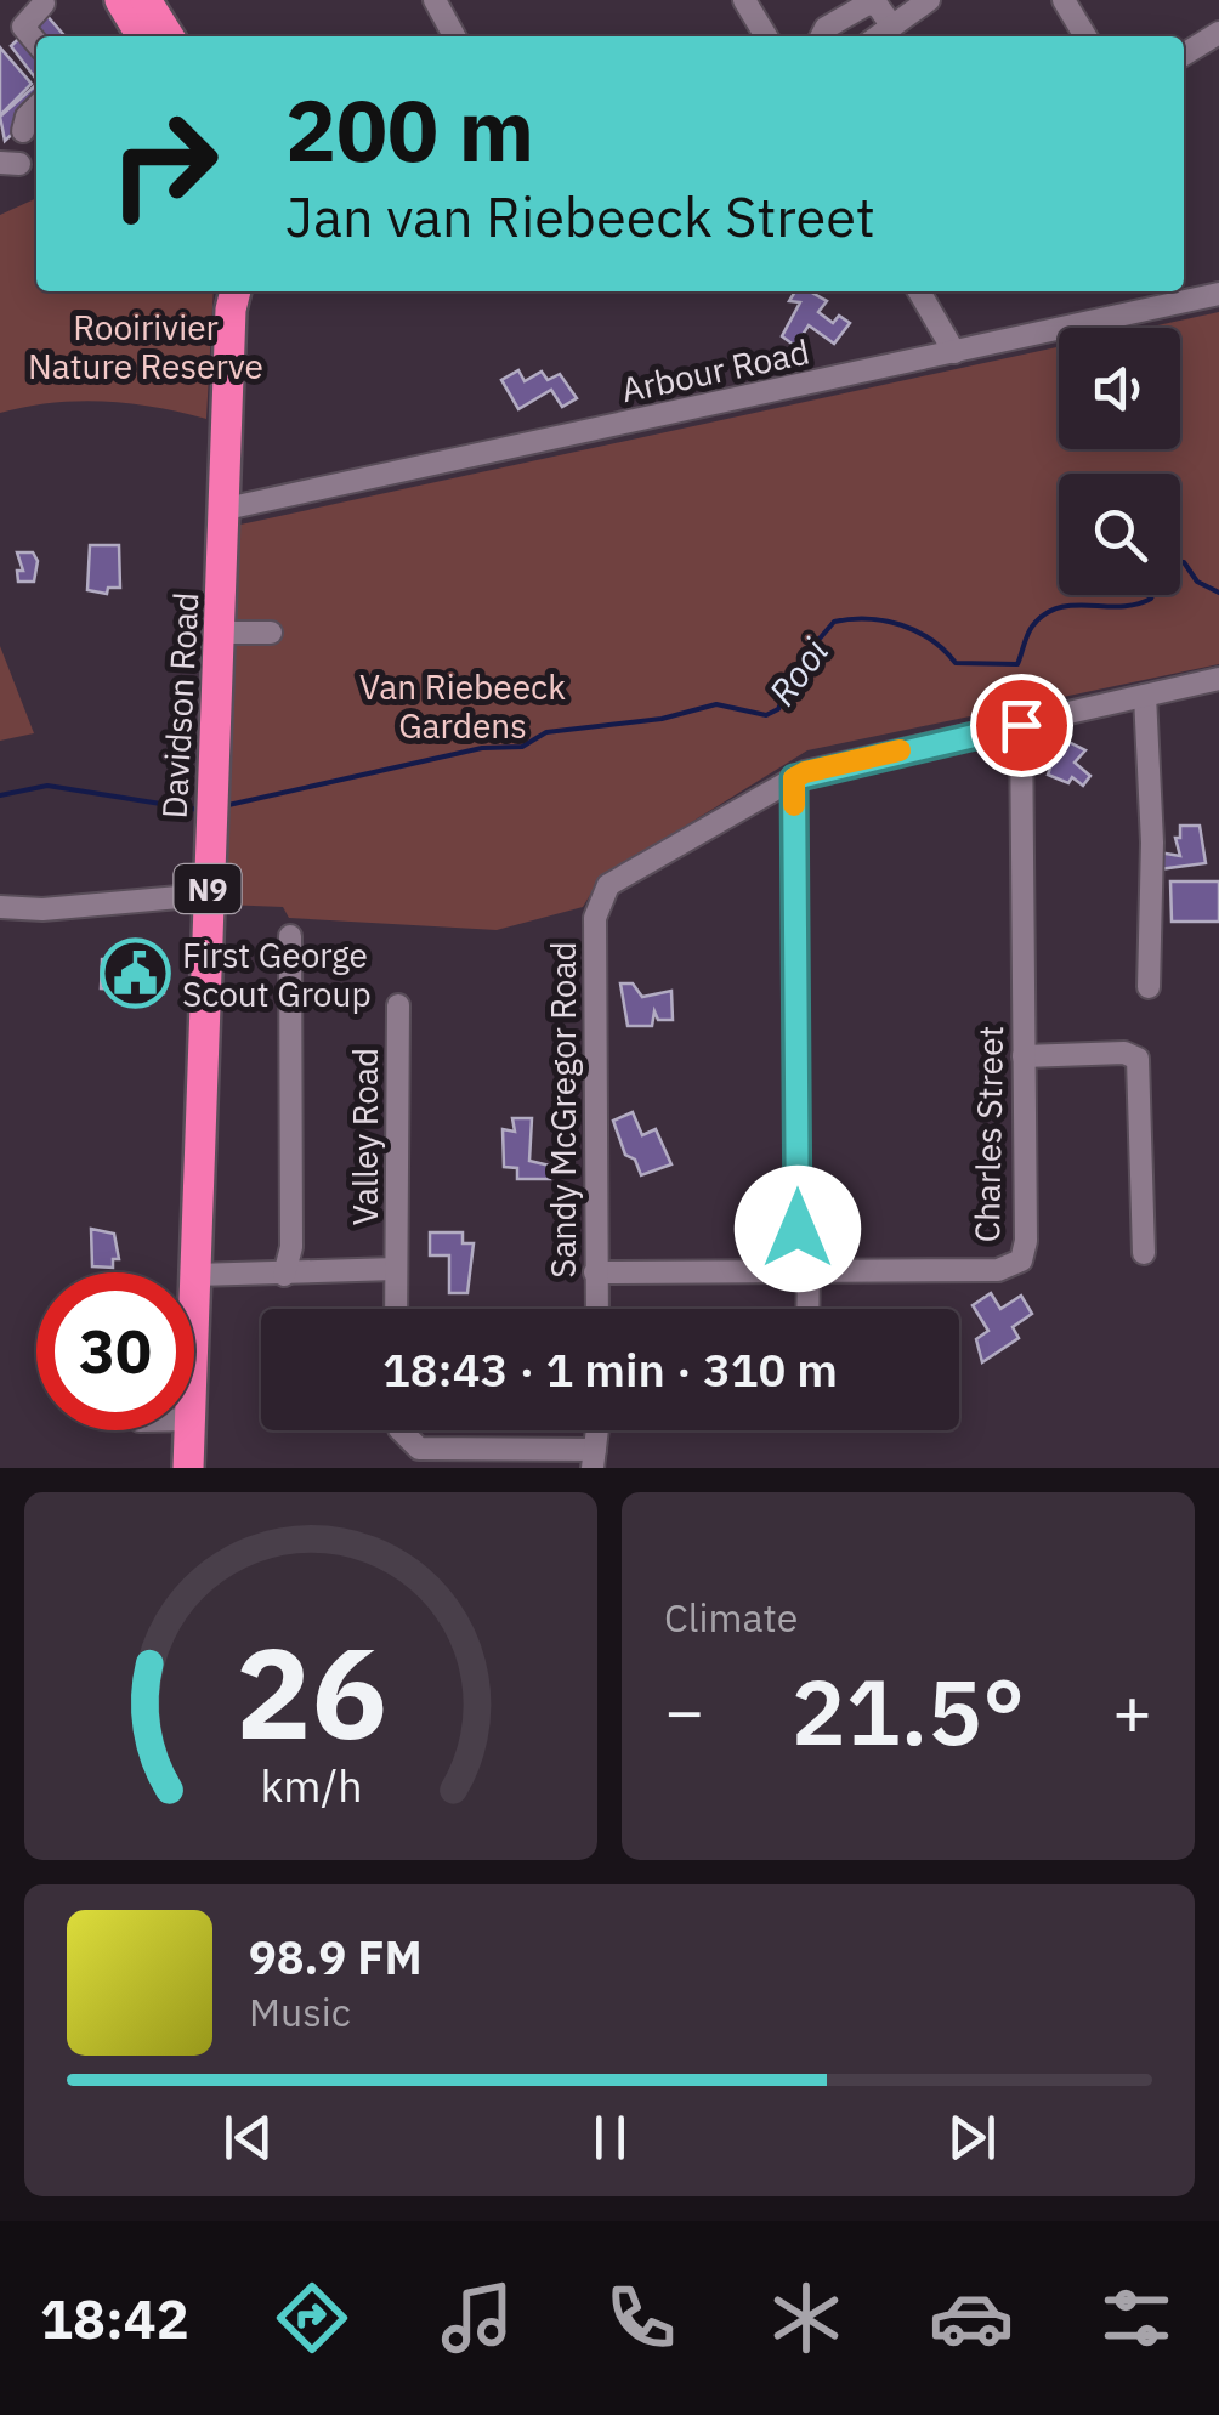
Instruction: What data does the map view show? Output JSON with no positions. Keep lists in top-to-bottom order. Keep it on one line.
{"streets":{"highway":["Davidson Road","N9"],"street":["Arbour Road","Sandy McGregor Road","Charles Street","Valley Road"]},"crossings":[["Arbour Road","Davidson Road"],["Davidson Road","Valley Road"],["Sandy McGregor Road","Charles Street"]],"water":["Rooi"],"parks":["Rooirivier Nature Reserve","Van Riebeeck Gardens"],"places":{"public building":["First George Scout Group"]},"page":{"turn":["200 m","Jan van Riebeeck Street"],"limit":"30","trip":"18:43 · 1 min · 310 m","tile":"Climate","heat":["−","21.5°","+"],"song":["98.9 FM","Music"],"tabs":"18:42","gauge":["26","km/h"]}}
